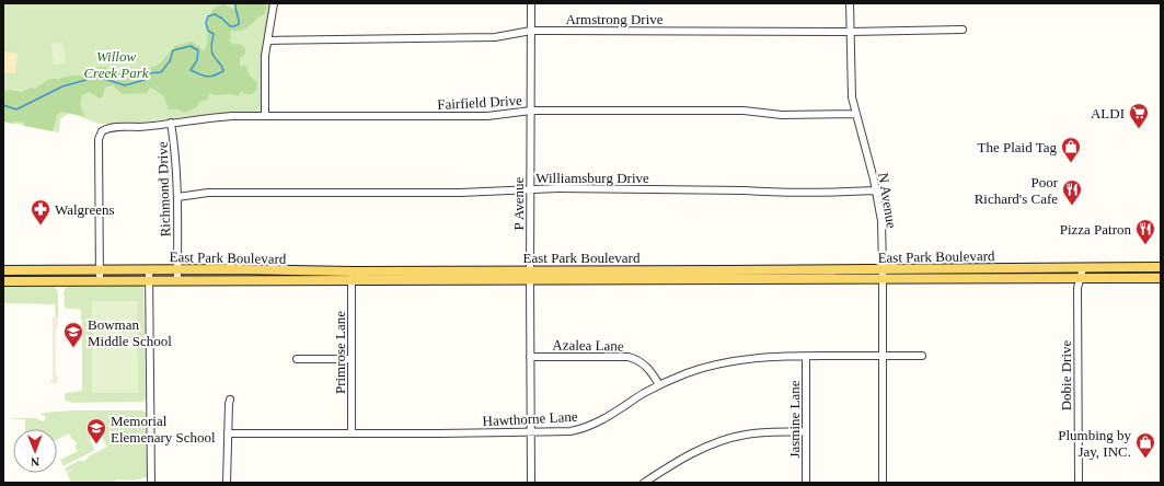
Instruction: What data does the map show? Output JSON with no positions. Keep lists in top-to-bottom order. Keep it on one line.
{"streets":{"main road":["East Park Boulevard"],"street":["Armstrong Drive","Fairfield Drive","Williamsburg Drive","Richmond Drive","N Avenue","P Avenue","Azalea Lane","Primrose Lane","Dobie Drive","Hawthorne Lane","Jasmine Lane"]},"crossings":[["Armstrong Drive","N Avenue"],["Armstrong Drive","P Avenue"],["Fairfield Drive","Richmond Drive"],["Fairfield Drive","N Avenue"],["Fairfield Drive","P Avenue"],["Fairfield Drive","East Park Boulevard"],["Williamsburg Drive","Richmond Drive"],["Williamsburg Drive","N Avenue"],["Williamsburg Drive","P Avenue"],["Richmond Drive","East Park Boulevard"],["N Avenue","East Park Boulevard"],["N Avenue","Hawthorne Lane"],["P Avenue","East Park Boulevard"],["P Avenue","Azalea Lane"],["P Avenue","Hawthorne Lane"],["East Park Boulevard","Primrose Lane"],["East Park Boulevard","Dobie Drive"],["Azalea Lane","Hawthorne Lane"],["Primrose Lane","Hawthorne Lane"],["Hawthorne Lane","Jasmine Lane"]],"parks":["Willow Creek Park"],"places":{"supermarket":["ALDI"],"shop":["The Plaid Tag","Plumbing by Jay, INC."],"restaurant":["Poor Richard's Cafe","Pizza Patron"],"pharmacy":["Walgreens"],"school or university":["Bowman Middle School","Memorial Elemenary School"]},"north":"bottom"}
